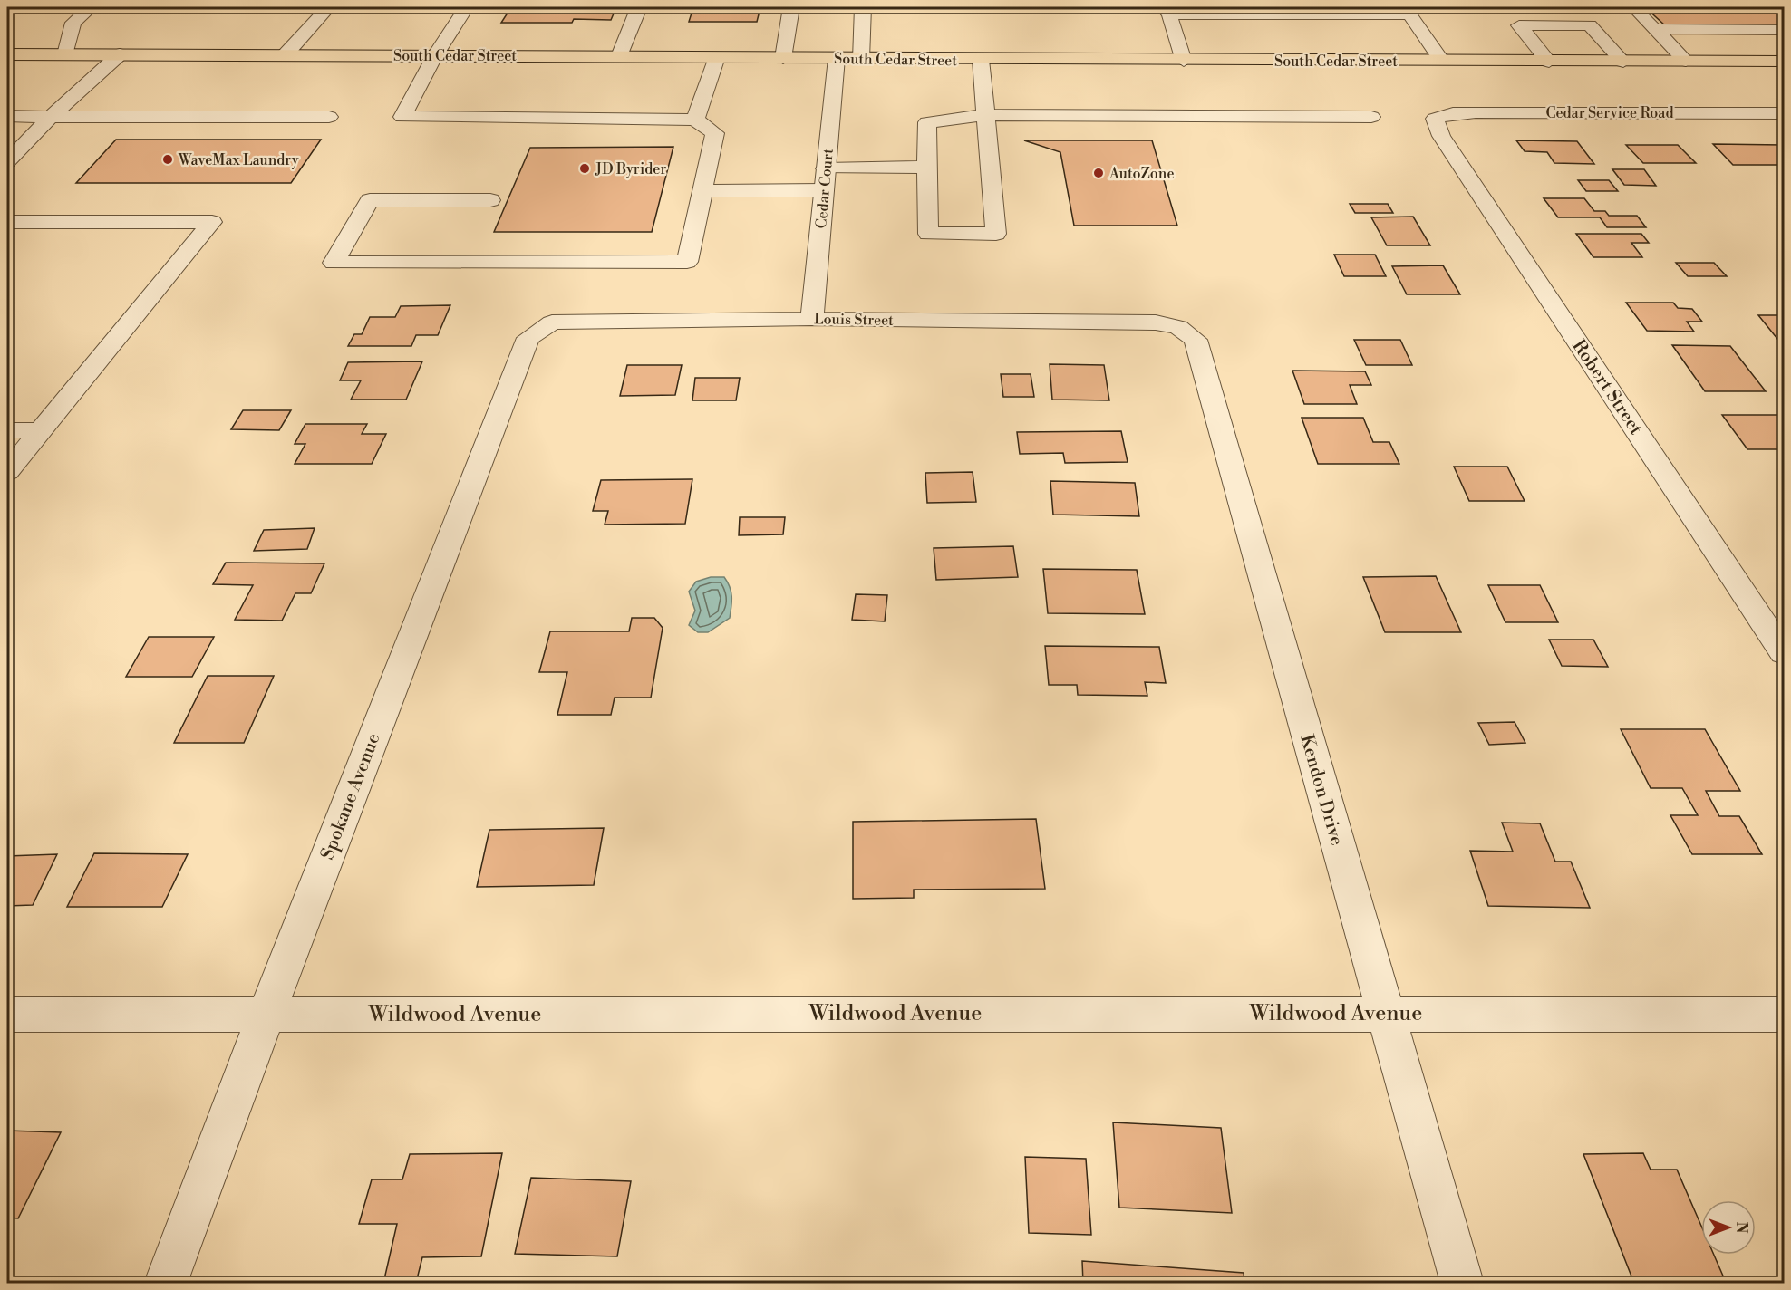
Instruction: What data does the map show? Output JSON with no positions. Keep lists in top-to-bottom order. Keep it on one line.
{"streets":{"main road":["South Cedar Street"],"street":["Cedar Service Road","Cedar Court","Louis Street","Robert Street","Kendon Drive","Spokane Avenue","Wildwood Avenue"]},"crossings":[["South Cedar Street","Cedar Court"],["Cedar Service Road","Robert Street"],["Cedar Court","Louis Street"],["Louis Street","Kendon Drive"],["Louis Street","Spokane Avenue"],["Kendon Drive","Wildwood Avenue"],["Spokane Avenue","Wildwood Avenue"]],"places":["WaveMax Laundry","JD Byrider","AutoZone"],"north":"right"}
